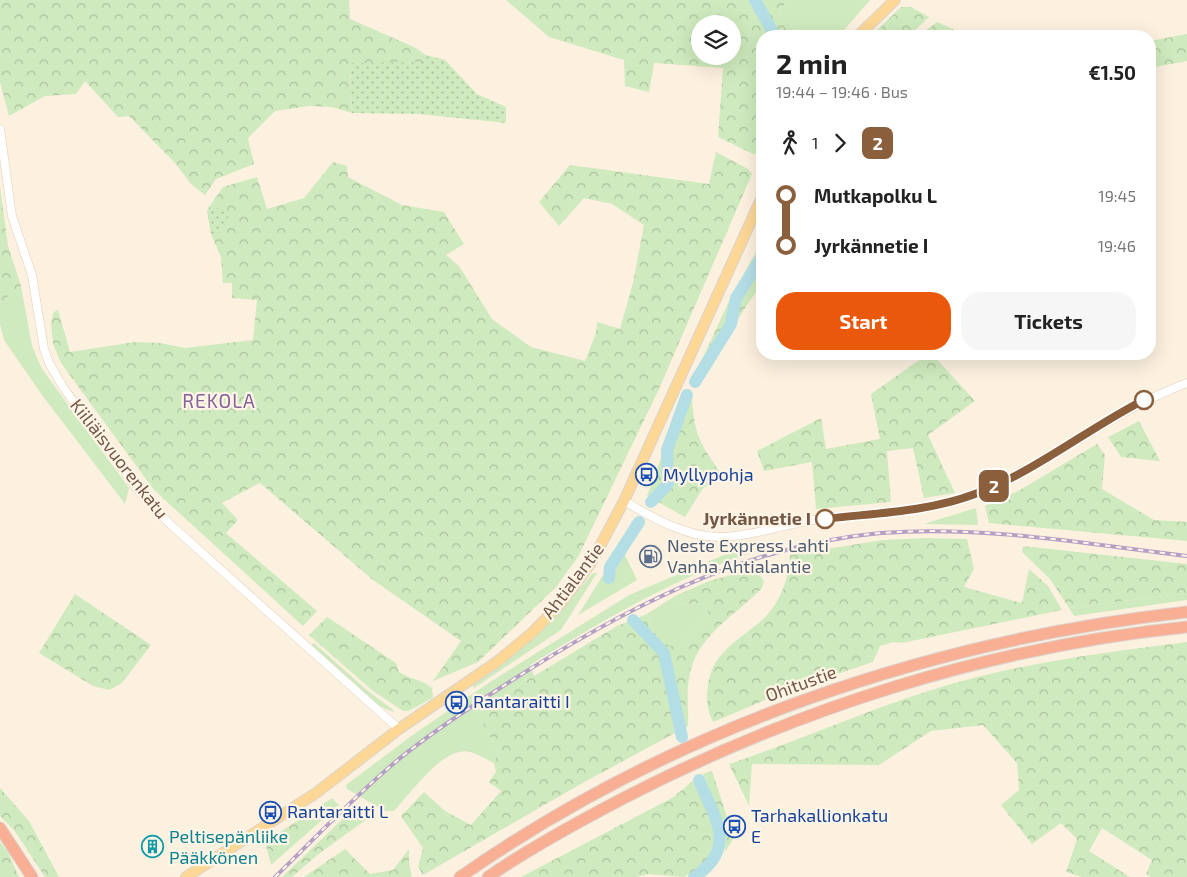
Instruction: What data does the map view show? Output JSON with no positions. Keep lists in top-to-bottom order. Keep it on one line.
{"streets":{"highway":["Ohitustie"],"main road":["Ahtialantie"],"street":["Kiiliäisvuorenkatu"]},"crossings":[["Kiiliäisvuorenkatu","Ahtialantie"]],"districts":["REKOLA"],"places":{"bus stop":["Myllypohja","Rantaraitti I","Rantaraitti L","Tarhakallionkatu E"],"other":["Jyrkännetie I"],"fuel station":["Neste Express Lahti Vanha Ahtialantie"],"building":["Peltisepänliike Pääkkönen"]},"lines":["bus line 2"],"page":{"on_map":"2","heading":["2 min","19:44 – 19:46 · Bus","€1.50"],"legs":["1","2"],"list":[{"name":"Mutkapolku L","value":"19:45"},{"name":"Jyrkännetie I","value":"19:46"}],"buttons":["Start","Tickets"]}}
